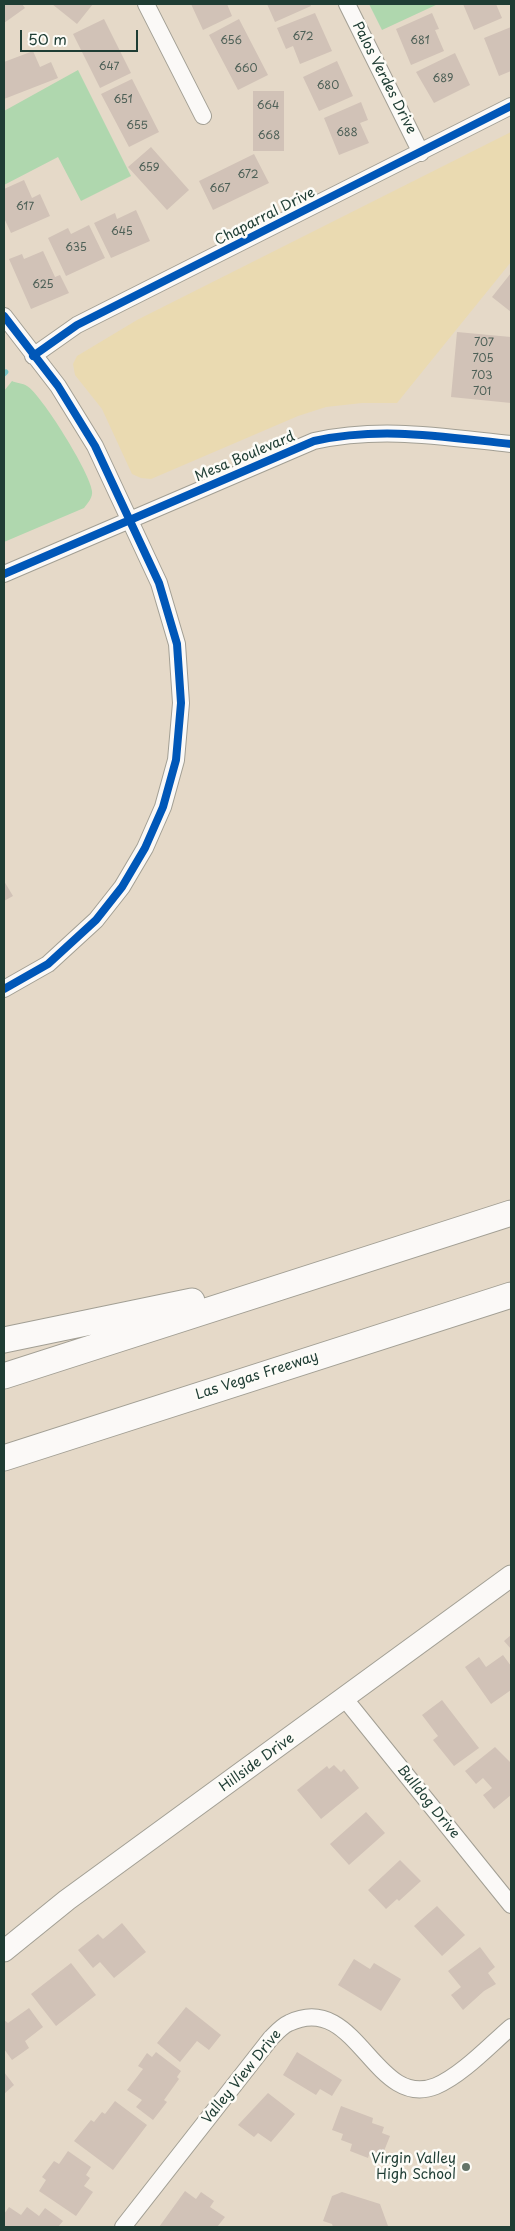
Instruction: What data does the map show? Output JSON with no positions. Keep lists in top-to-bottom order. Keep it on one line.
{"streets":{"highway":["Las Vegas Freeway"],"main road":["Hillside Drive"],"street":["Palos Verdes Drive","Chaparral Drive","Mesa Boulevard","Bulldog Drive","Valley View Drive"]},"crossings":[["Palos Verdes Drive","Chaparral Drive"],["Hillside Drive","Bulldog Drive"]],"places":["Virgin Valley High School"],"house_numbers":["672","656","681","647","660","689","680","651","664","655","688","668","659","672","667","617","645","635","625","707","705","703","701"],"scale_bar":"50 m"}
